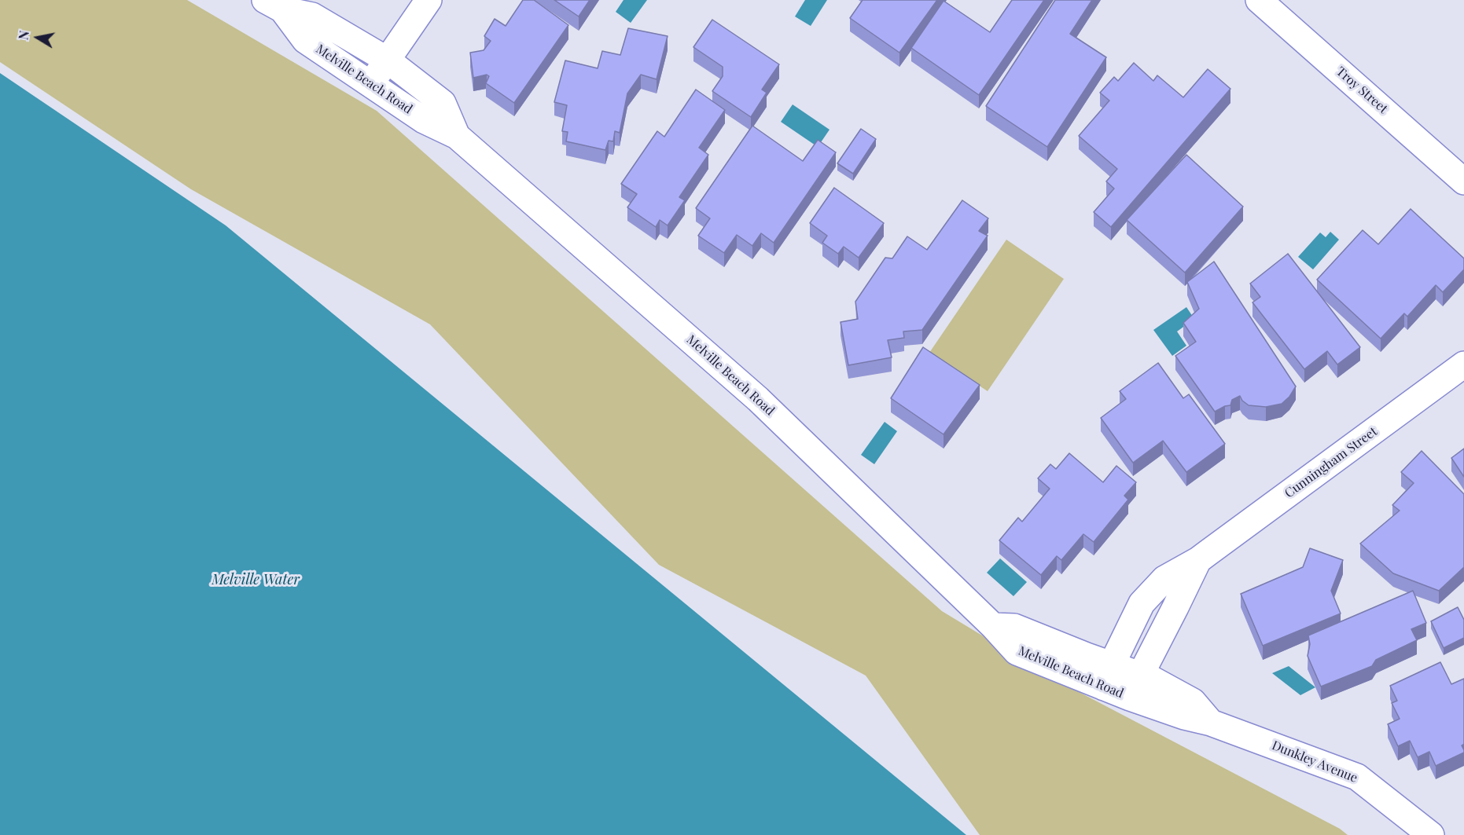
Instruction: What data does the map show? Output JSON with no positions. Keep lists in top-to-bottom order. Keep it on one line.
{"streets":{"street":["Melville Beach Road","Troy Street","Cunningham Street","Dunkley Avenue"]},"crossings":[["Melville Beach Road","Cunningham Street"],["Melville Beach Road","Dunkley Avenue"],["Cunningham Street","Dunkley Avenue"]],"water":["Melville Water"],"north":"left"}
